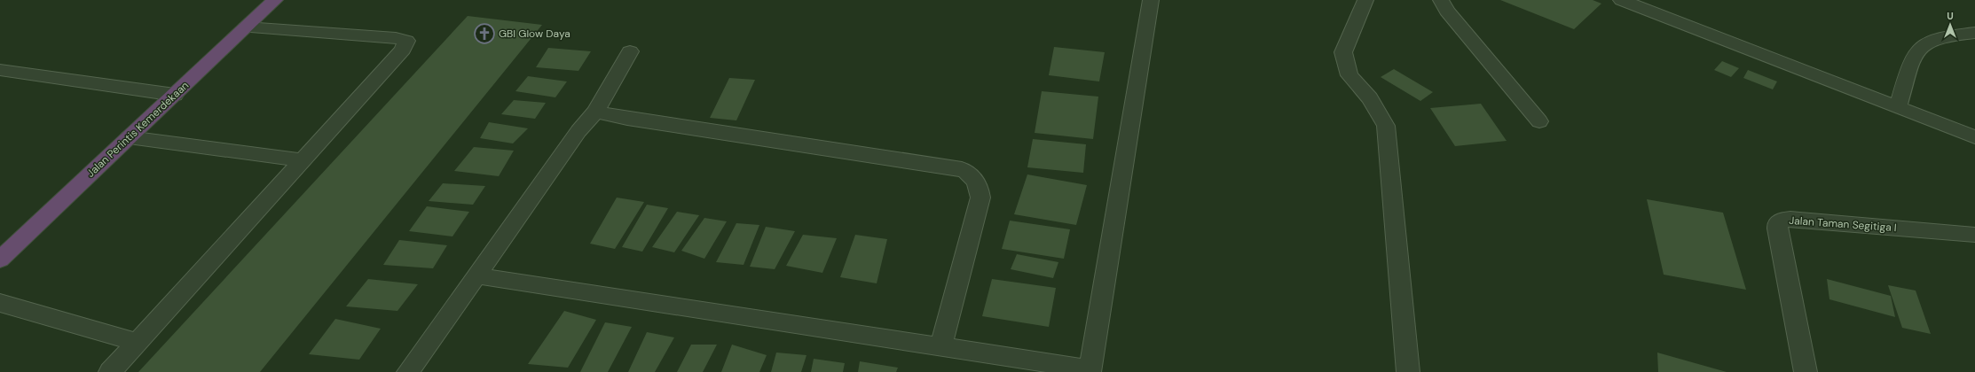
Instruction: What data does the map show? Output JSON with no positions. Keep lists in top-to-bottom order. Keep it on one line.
{"streets":{"highway":["Jalan Perintis Kemerdekaan"],"street":["Jalan Taman Segitiga I"]},"places":{"church":["GBI Glow Daya"]},"north":"top"}
